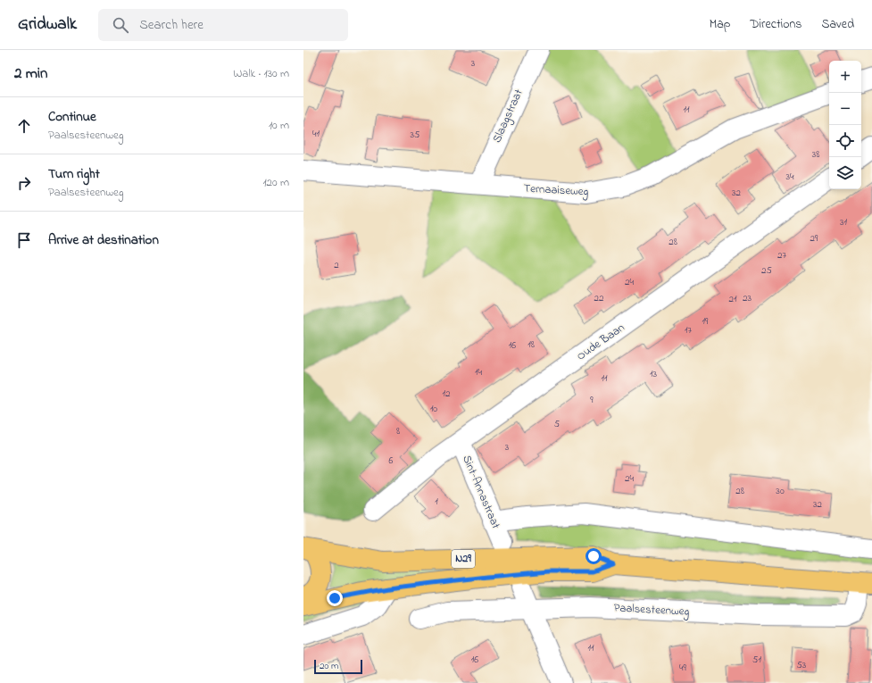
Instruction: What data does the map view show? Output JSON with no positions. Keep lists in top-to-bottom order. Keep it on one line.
{"streets":{"main road":["N29","Paalsesteenweg"],"street":["Slaagstraat","Ternaaiseweg","Oude Baan","Sint-Annastraat"]},"crossings":[["Slaagstraat","Ternaaiseweg"],["Oude Baan","Sint-Annastraat"]],"house_numbers":["3","11","41","35","38","34","32","31","29","28","27","2","25","24","22","23","21","19","17","18","16","14","13","11","12","9","10","5","8","3","6","24","28","30","1","32","11","16","51","53","49"],"scale_bar":"20 m","page":{"header":"Gridwalk","search":"Search here","nav":["Map","Directions","Saved"],"heading":["2 min","Walk · 130 m"],"map_buttons":["+","−"],"list":[["Continue","Paalsesteenweg","10 m"],["Turn right","Paalsesteenweg","120 m"],"Arrive at destination"],"scale":"20 m"}}
